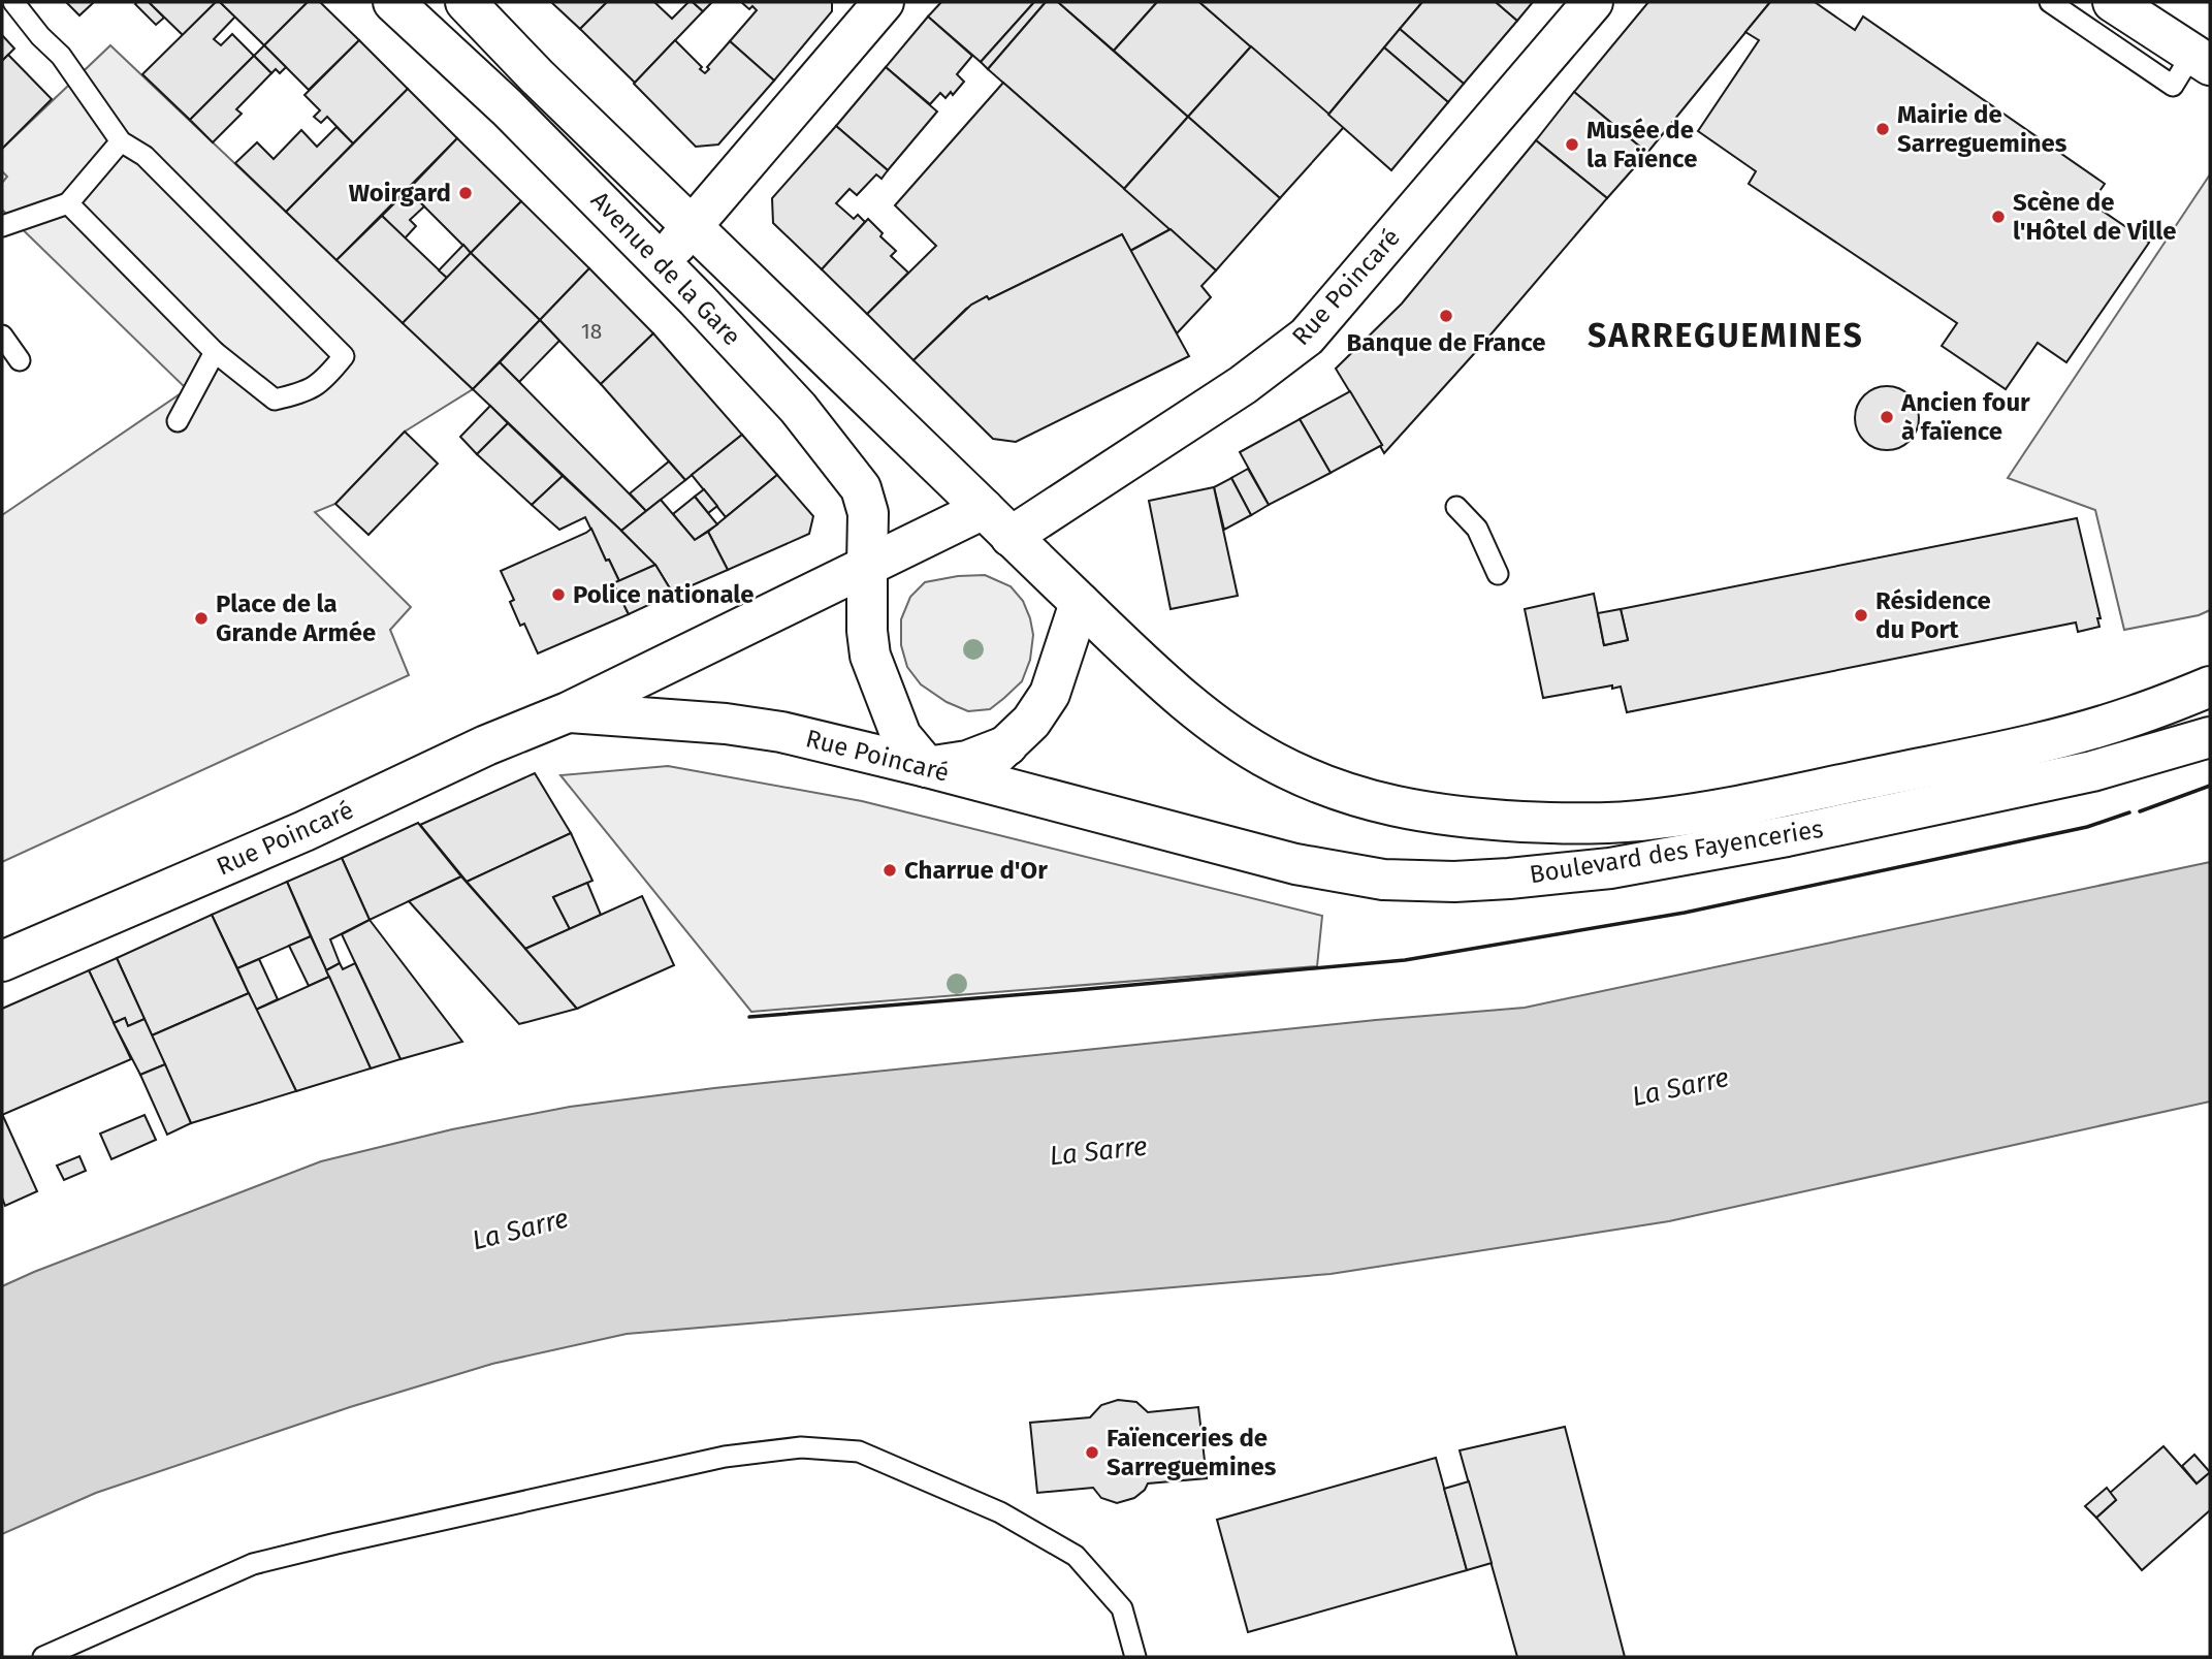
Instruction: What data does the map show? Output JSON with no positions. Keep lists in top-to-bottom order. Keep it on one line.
{"streets":{"main road":["Avenue de la Gare","Rue Poincaré","Boulevard des Fayenceries"]},"crossings":[["Avenue de la Gare","Rue Poincaré"],["Avenue de la Gare","Boulevard des Fayenceries"],["Rue Poincaré","Boulevard des Fayenceries"]],"districts":["SARREGUEMINES"],"water":["La Sarre"],"places":["Mairie de Sarreguemines","Musée de la Faïence","Woirgard","Scène de l'Hôtel de Ville","Banque de France","Ancien four à faïence","Police nationale","Résidence du Port","Place de la Grande Armée","Charrue d'Or","Faïenceries de Sarreguemines"],"house_numbers":["18"]}
